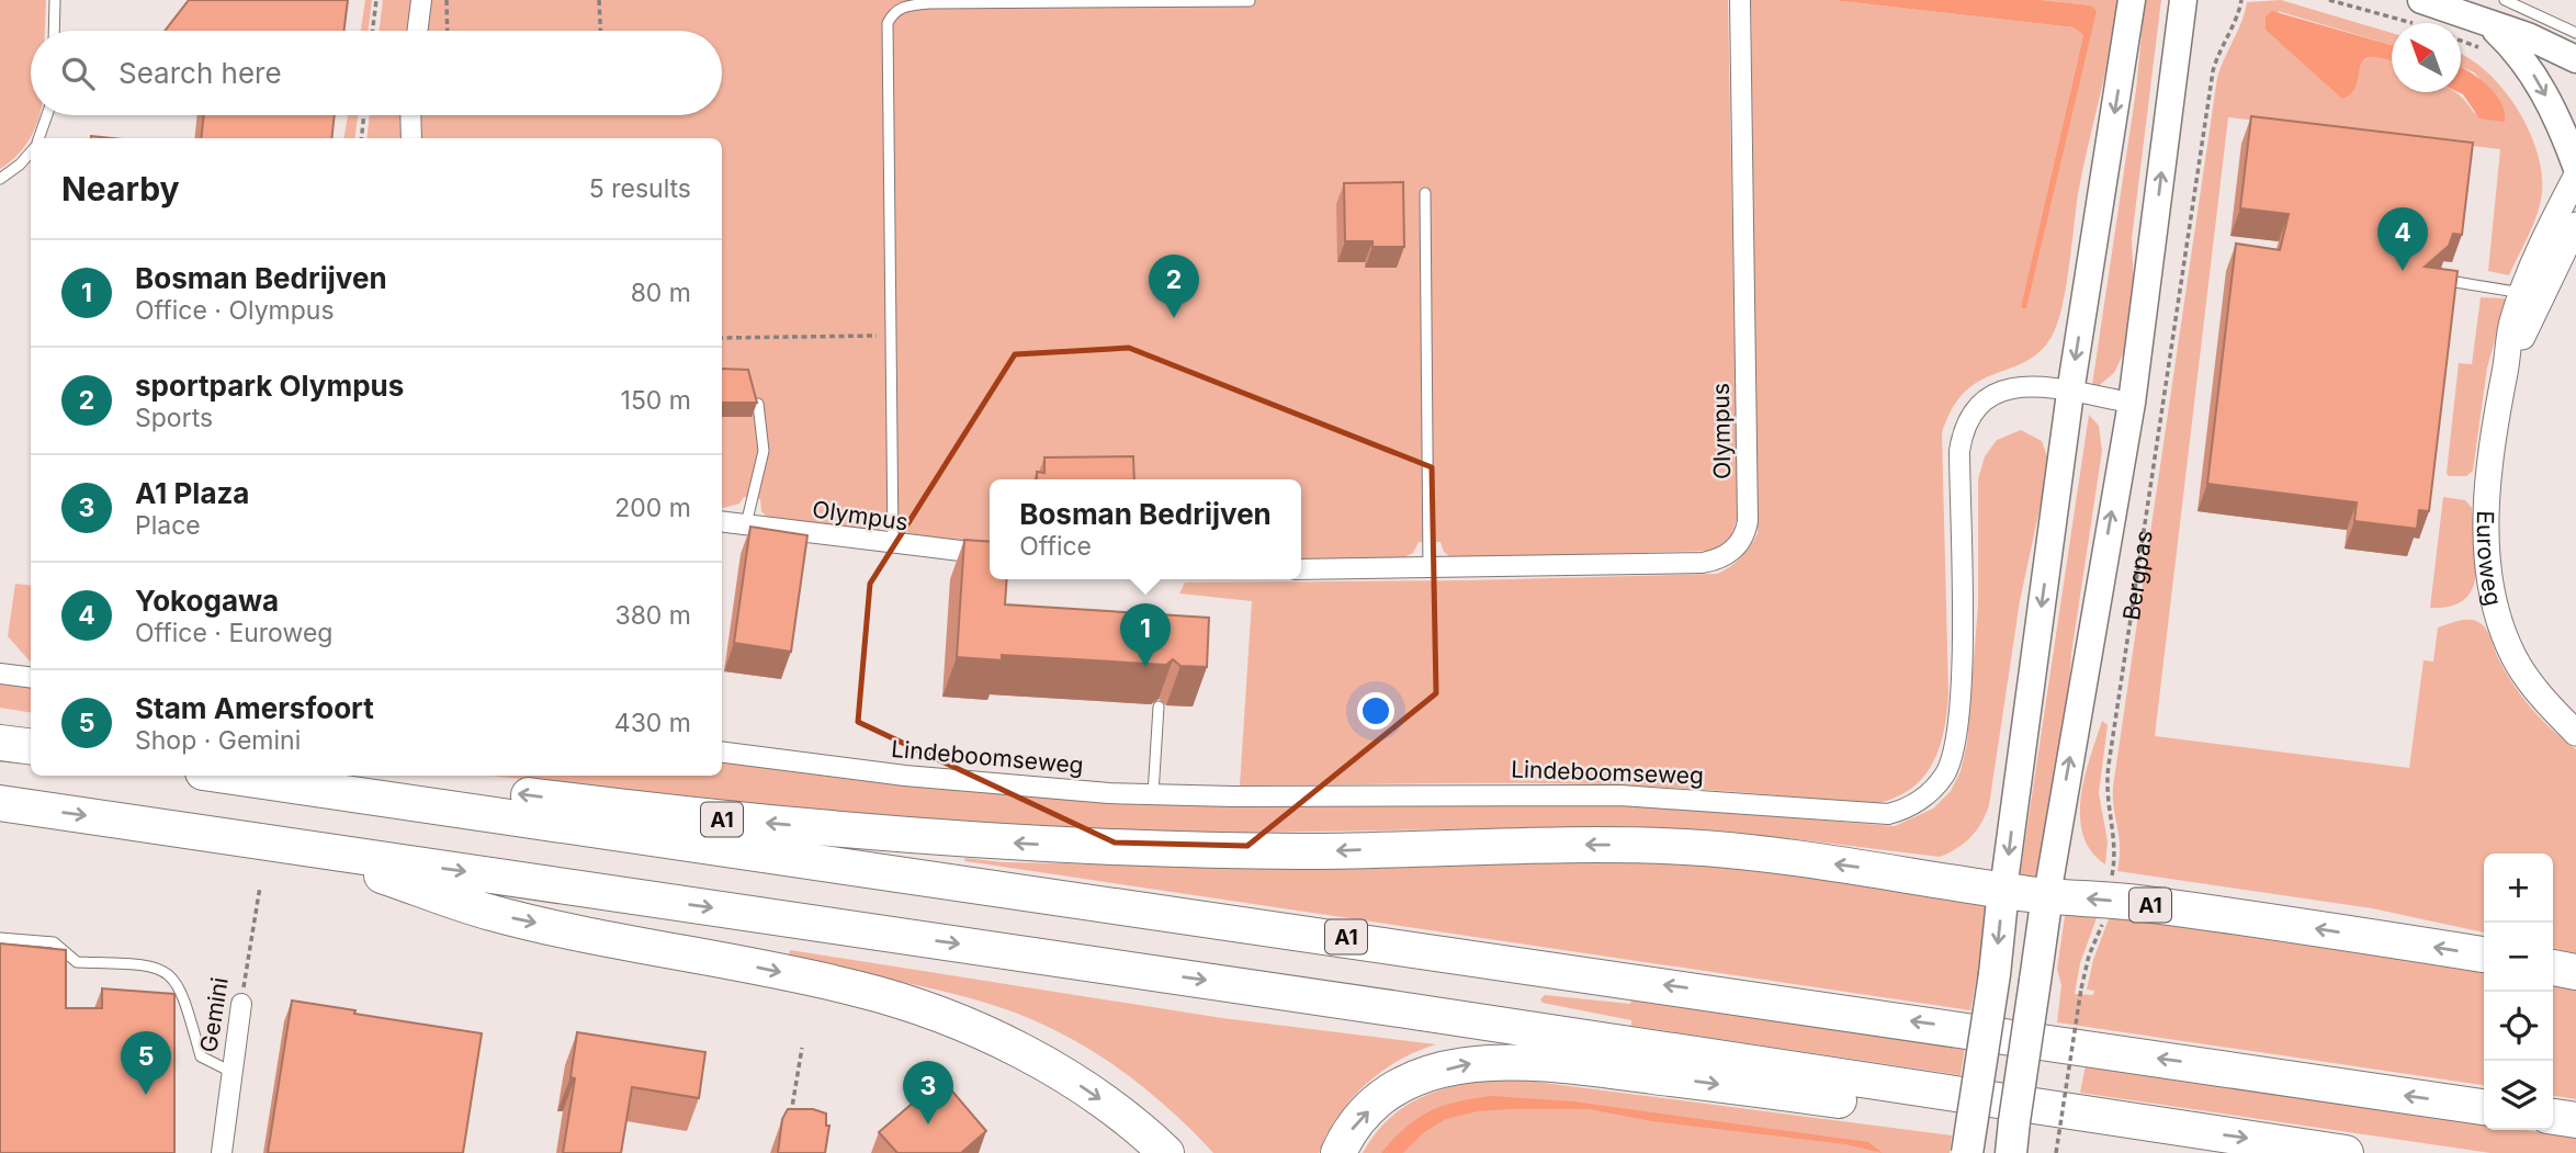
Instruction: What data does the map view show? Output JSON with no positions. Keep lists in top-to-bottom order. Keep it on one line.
{"streets":{"highway":["A1"],"main road":["Bergpas"],"street":["Olympus","Euroweg","Lindeboomseweg","Gemini"]},"crossings":[["Bergpas","Lindeboomseweg"],["Bergpas","A1"]],"north":"top left","page":{"search":"Search here","heading":["Nearby","5 results"],"pins":["4","2","1","5","3"],"list":[{"mark":"1","name":"Bosman Bedrijven","note":"Office · Olympus","value":"80 m"},{"mark":"2","name":"sportpark Olympus","note":"Sports","value":"150 m"},{"mark":"3","name":"A1 Plaza","note":"Place","value":"200 m"},{"mark":"4","name":"Yokogawa","note":"Office · Euroweg","value":"380 m"},{"mark":"5","name":"Stam Amersfoort","note":"Shop · Gemini","value":"430 m"}],"popup":["Bosman Bedrijven","Office"],"map_buttons":["+","−"]}}
